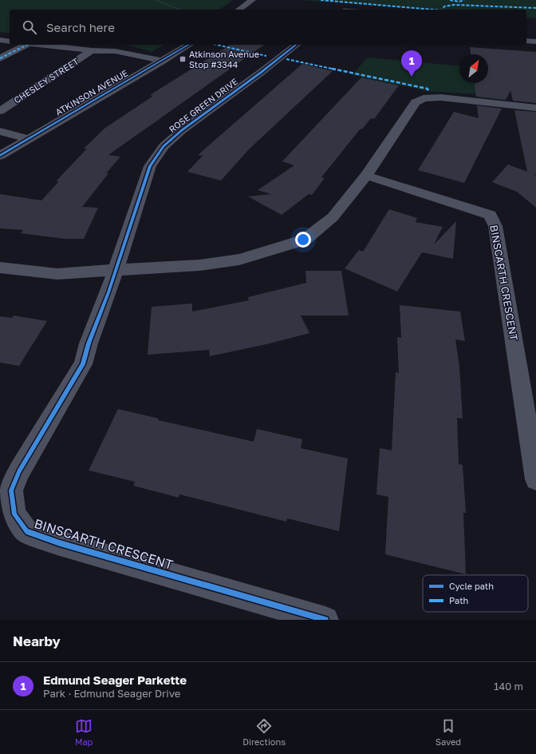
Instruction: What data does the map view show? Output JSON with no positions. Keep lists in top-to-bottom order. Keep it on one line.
{"streets":{"street":["CHESLEY STREET","ATKINSON AVENUE","ROSE GREEN DRIVE","BINSCARTH CRESCENT"]},"crossings":[["ROSE GREEN DRIVE","BINSCARTH CRESCENT"]],"places":{"transit":["Atkinson Avenue Stop #3344"]},"legend":["Cycle path","Path"],"north":"top right","page":{"search":"Search here","pins":"1","heading":"Nearby","list":[{"mark":"1","name":"Edmund Seager Parkette","note":"Park · Edmund Seager Drive","value":"140 m"}],"nav":["Map","Directions","Saved"]}}
